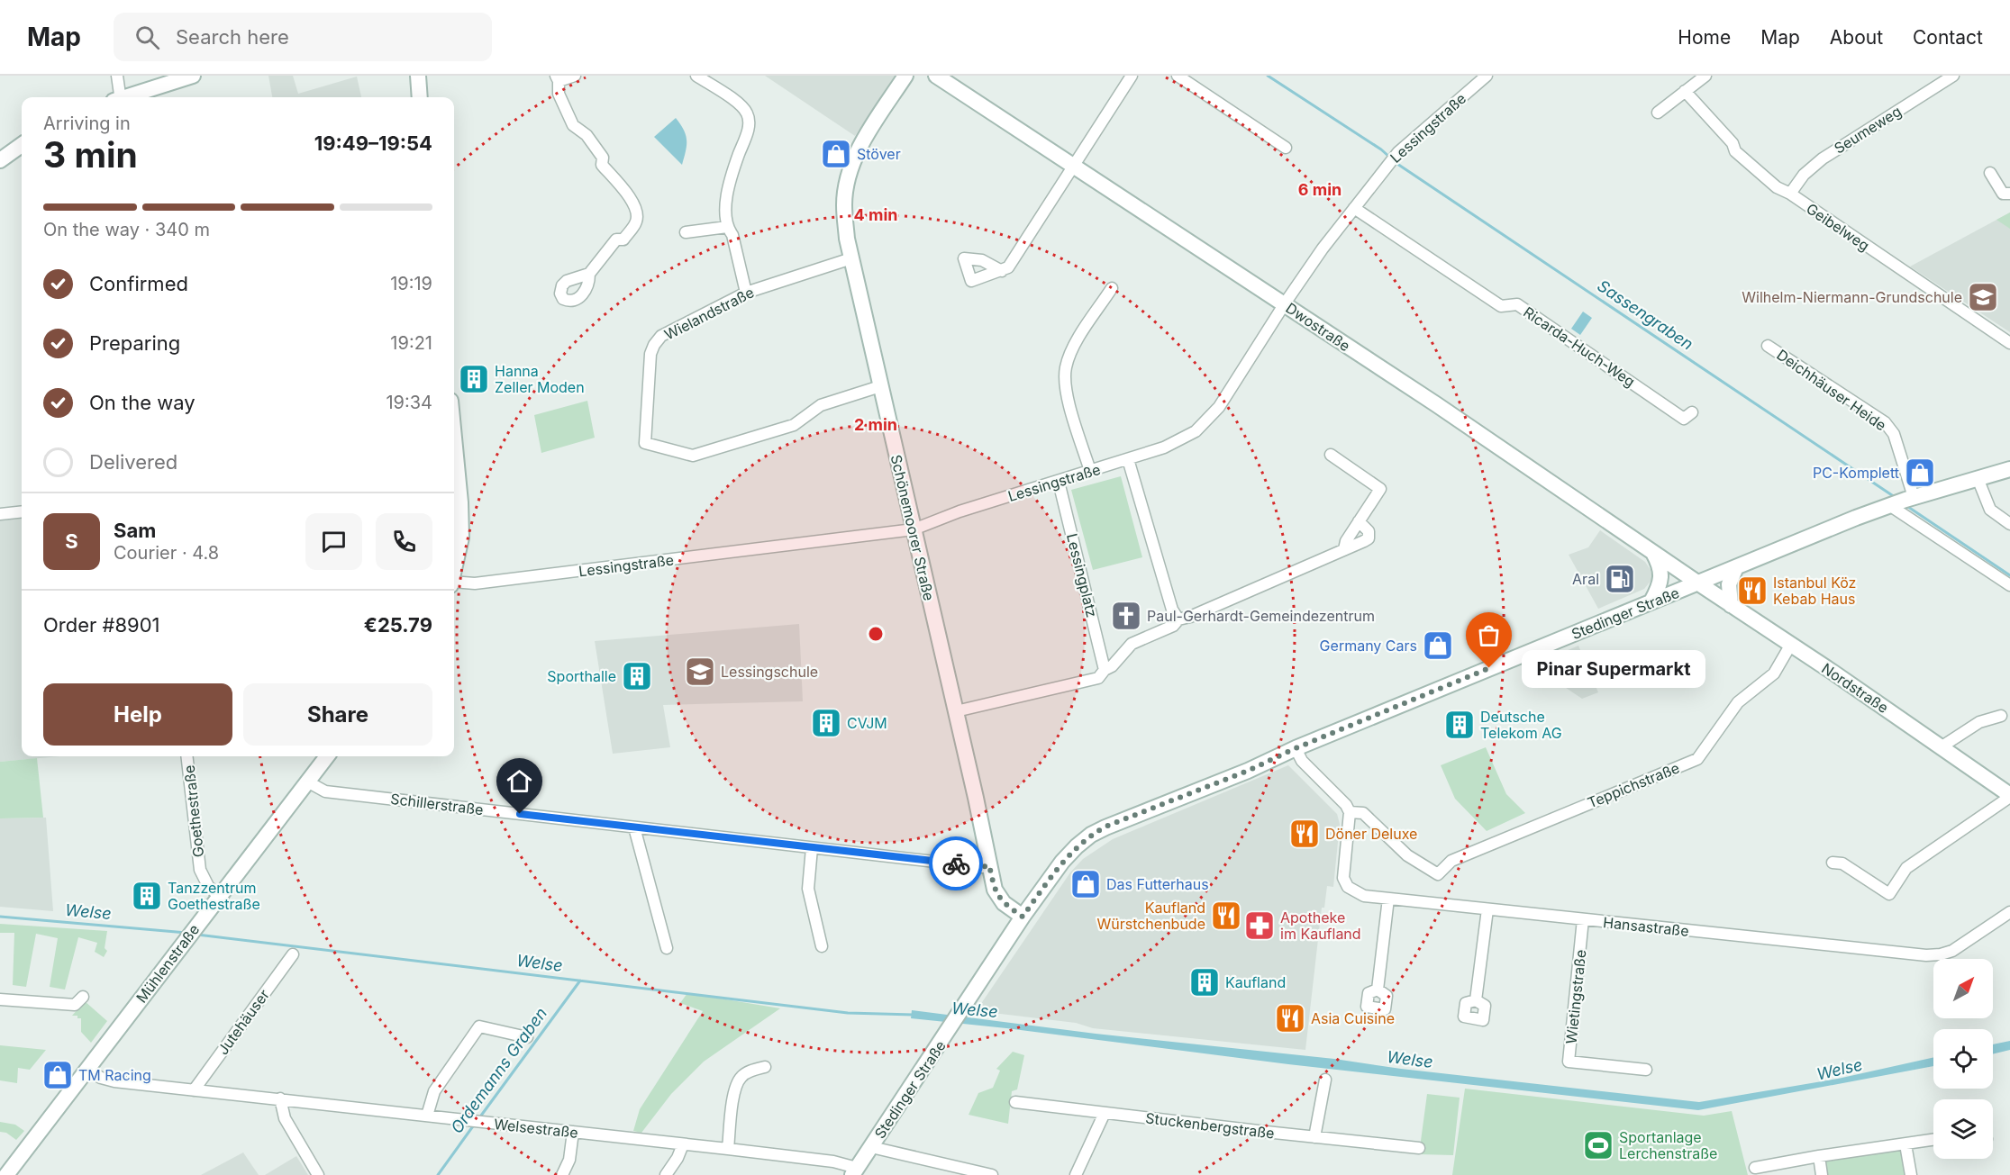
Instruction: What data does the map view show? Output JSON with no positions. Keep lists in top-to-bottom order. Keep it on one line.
{"streets":{"street":["Lessingstraße","Seumeweg","Geibelweg","Wielandstraße","Dwostraße","Ricarda-Huch-Weg","Deichhäuser Heide","Schönemoorer Straße","Lessingplatz","Stedinger Straße","Nordstraße","Teppichstraße","Schillerstraße","Goethestraße","Hansastraße","Mühlenstraße","Wietingstraße","Jutehäuser","Stuckenbergstraße","Welsestraße"]},"crossings":[["Lessingstraße","Dwostraße"],["Lessingstraße","Ricarda-Huch-Weg"],["Lessingstraße","Schönemoorer Straße"],["Lessingstraße","Lessingplatz"],["Seumeweg","Geibelweg"],["Wielandstraße","Schönemoorer Straße"],["Dwostraße","Stedinger Straße"],["Dwostraße","Nordstraße"],["Deichhäuser Heide","Stedinger Straße"],["Schönemoorer Straße","Stedinger Straße"],["Schönemoorer Straße","Schillerstraße"],["Stedinger Straße","Nordstraße"],["Stedinger Straße","Welsestraße"],["Nordstraße","Teppichstraße"],["Teppichstraße","Hansastraße"],["Schillerstraße","Mühlenstraße"],["Goethestraße","Mühlenstraße"],["Hansastraße","Wietingstraße"],["Mühlenstraße","Welsestraße"],["Jutehäuser","Welsestraße"]],"water":["Sassengraben","Welse","Ordemanns Graben"],"places":{"shop":["Stöver","PC-Komplett","Germany Cars","Das Futterhaus","TM Racing"],"school or university":["Wilhelm-Niermann-Grundschule","Lessingschule"],"building":["Hanna Zeller Moden","Sporthalle","CVJM","Deutsche Telekom AG","Tanzzentrum Goethestraße","Kaufland"],"fuel station":["Aral"],"restaurant":["Istanbul Köz Kebab Haus","Döner Deluxe","Kaufland Würstchenbude","Asia Cuisine"],"church":["Paul-Gerhardt-Gemeindezentrum"],"other":["Pinar Supermarkt"],"pharmacy":["Apotheke im Kaufland"],"sports":["Sportanlage Lerchenstraße"]},"north":"top right","page":{"header":"Map","search":"Search here","nav":["Home","Map","About","Contact"],"heading":["3 min","Arriving in","19:49–19:54"],"panel":["Sam","Courier · 4.8","Order #8901","€25.79"],"bar":"On the way · 340 m","list":[["Confirmed","19:19"],["Preparing","19:21"],["On the way","19:34"],"Delivered"],"round":"S","bubble":"Pinar Supermarkt","buttons":["Help","Share"]},"rings":["6 min","4 min","2 min"]}
